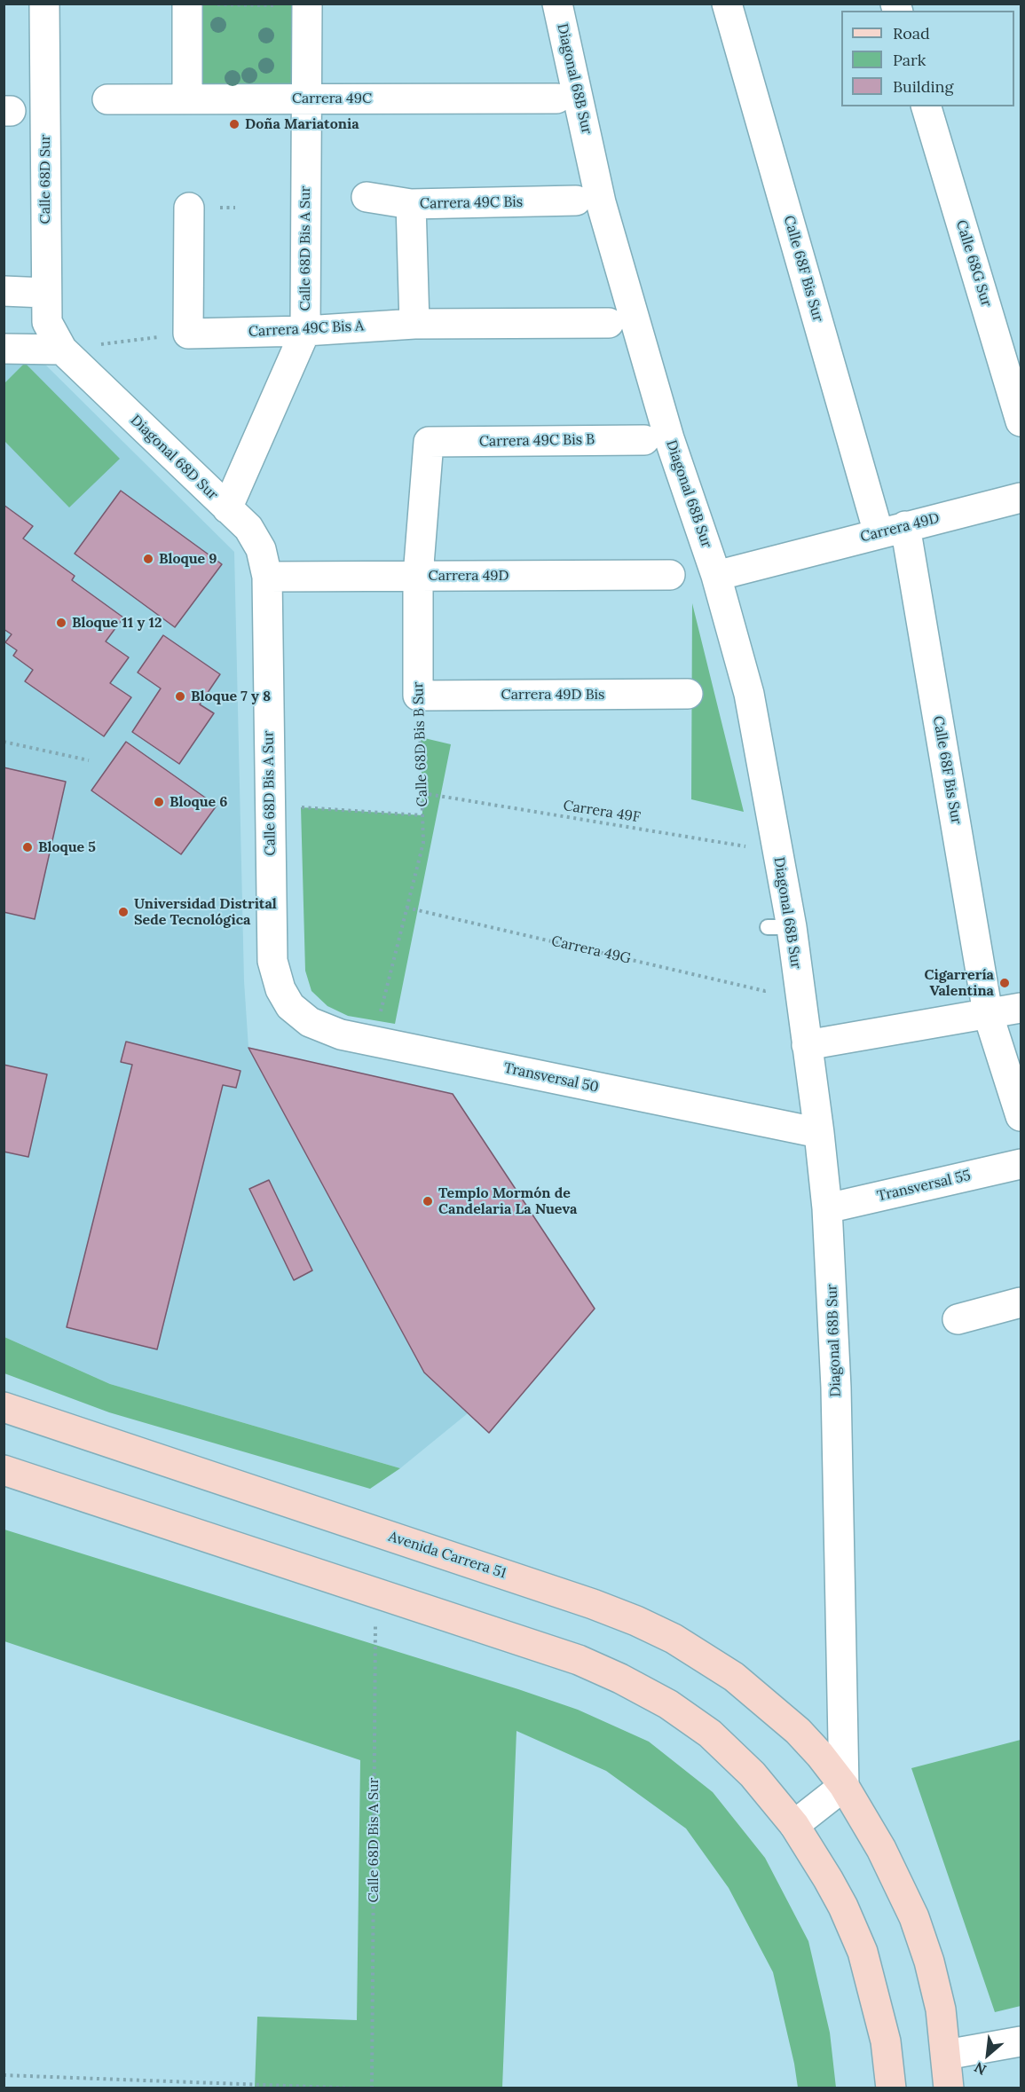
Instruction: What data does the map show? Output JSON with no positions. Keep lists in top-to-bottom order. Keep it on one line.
{"streets":{"street":["Diagonal 68B Sur","Carrera 49C","Calle 68D Sur","Carrera 49C Bis","Calle 68D Bis A Sur","Calle 68G Sur","Calle 68F Bis Sur","Carrera 49C Bis A","Carrera 49C Bis B","Diagonal 68D Sur","Carrera 49D","Carrera 49D Bis","Calle 68D Bis B Sur","Transversal 50","Transversal 55","Avenida Carrera 51"],"path":["Carrera 49F","Carrera 49G"]},"crossings":[["Diagonal 68B Sur","Carrera 49D"],["Diagonal 68B Sur","Carrera 49F"],["Diagonal 68B Sur","Transversal 50"],["Diagonal 68B Sur","Transversal 55"],["Diagonal 68B Sur","Avenida Carrera 51"],["Carrera 49C","Calle 68D Bis A Sur"],["Calle 68D Sur","Diagonal 68D Sur"],["Calle 68D Bis A Sur","Carrera 49C Bis A"],["Calle 68D Bis A Sur","Diagonal 68D Sur"],["Calle 68D Bis A Sur","Carrera 49D"],["Calle 68D Bis A Sur","Transversal 50"],["Calle 68F Bis Sur","Carrera 49D"],["Carrera 49C Bis B","Calle 68D Bis B Sur"],["Diagonal 68D Sur","Carrera 49D"],["Carrera 49D","Calle 68D Bis B Sur"],["Carrera 49D Bis","Calle 68D Bis B Sur"],["Calle 68D Bis B Sur","Carrera 49F"],["Calle 68D Bis B Sur","Carrera 49G"],["Calle 68D Bis B Sur","Transversal 50"]],"places":["Doña Mariatonia","Bloque 9","Bloque 11 y 12","Bloque 7 y 8","Bloque 6","Bloque 5","Universidad Distrital Sede Tecnológica","Cigarrería Valentina","Templo Mormón de Candelaria La Nueva"],"legend":["Road","Park","Building"],"north":"bottom left"}
